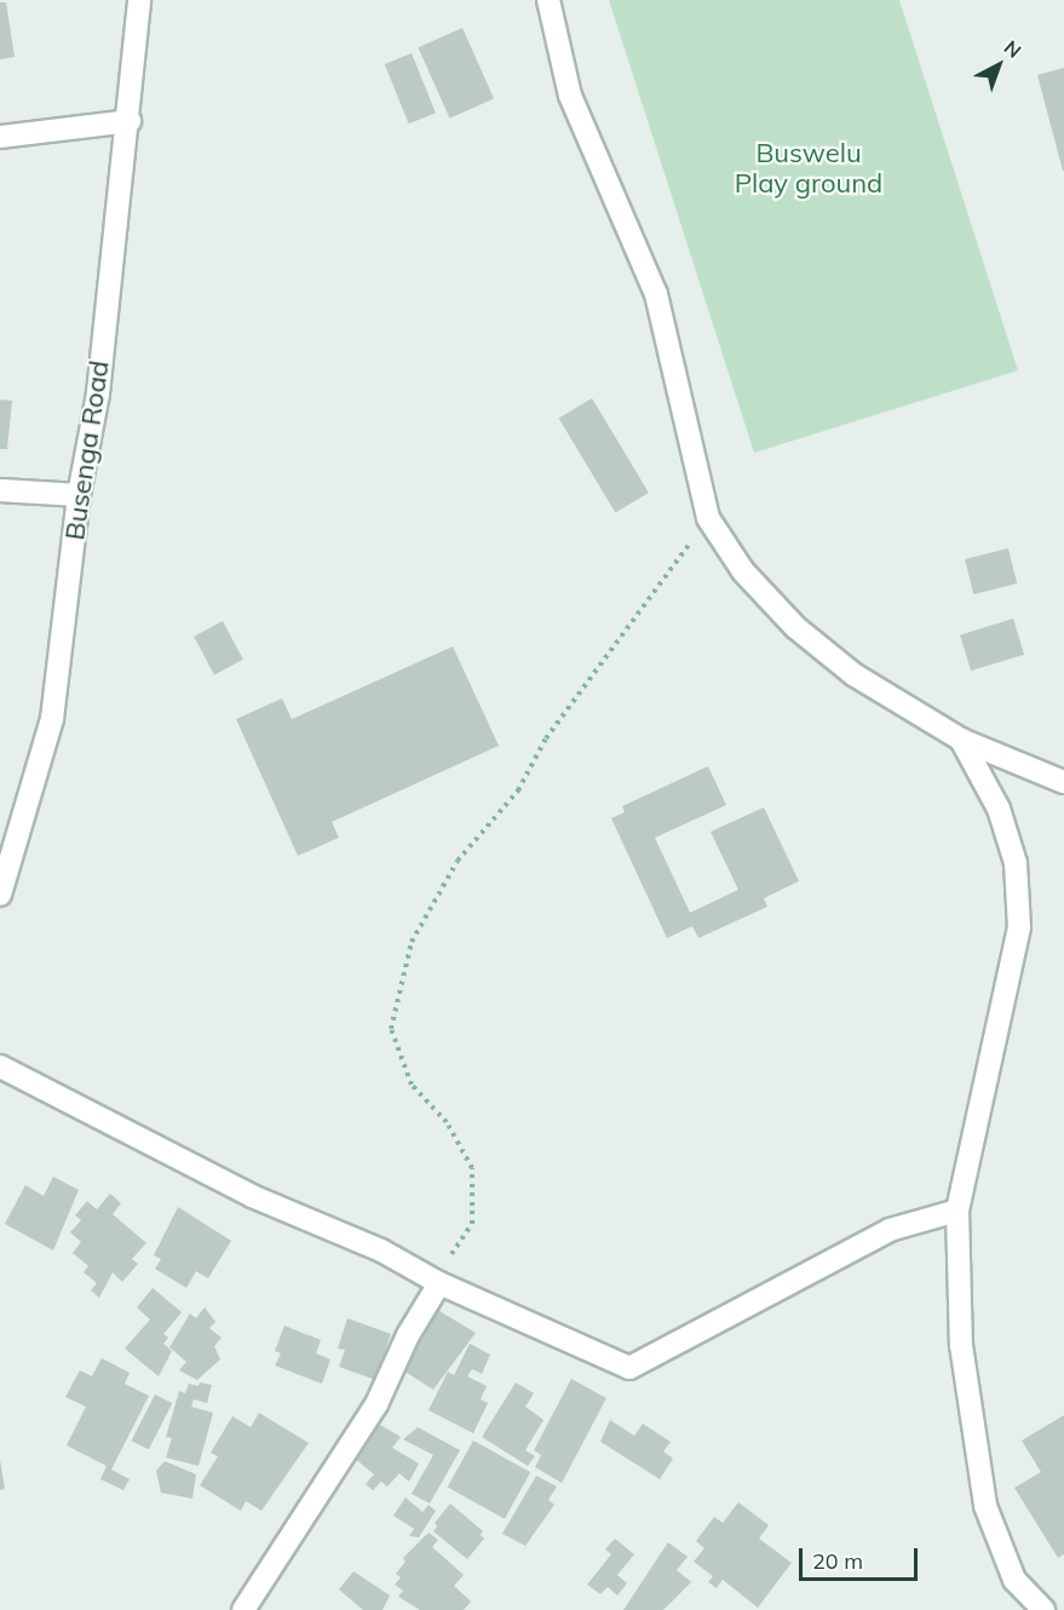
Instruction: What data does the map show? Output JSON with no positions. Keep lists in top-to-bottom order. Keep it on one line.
{"streets":{"street":["Busenga Road"]},"parks":["Buswelu Play ground"],"scale_bar":"20 m","north":"top right"}
